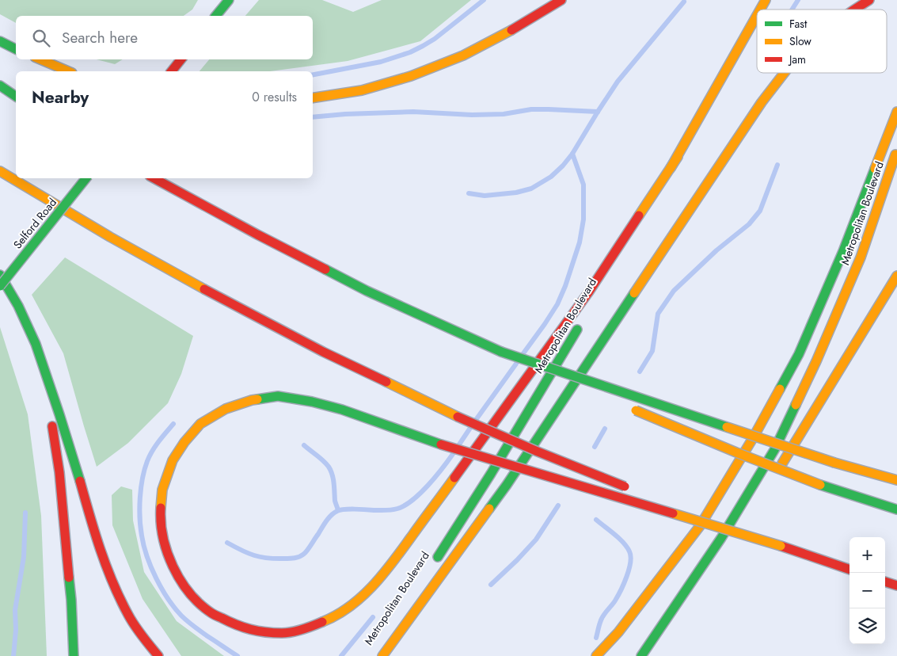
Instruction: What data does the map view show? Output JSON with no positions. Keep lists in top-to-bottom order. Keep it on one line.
{"streets":{"main road":["Metropolitan Boulevard","Selford Road"]},"legend":["Fast","Slow","Jam"],"page":{"search":"Search here","heading":["Nearby","0 results"],"map_buttons":["+","−"]}}
